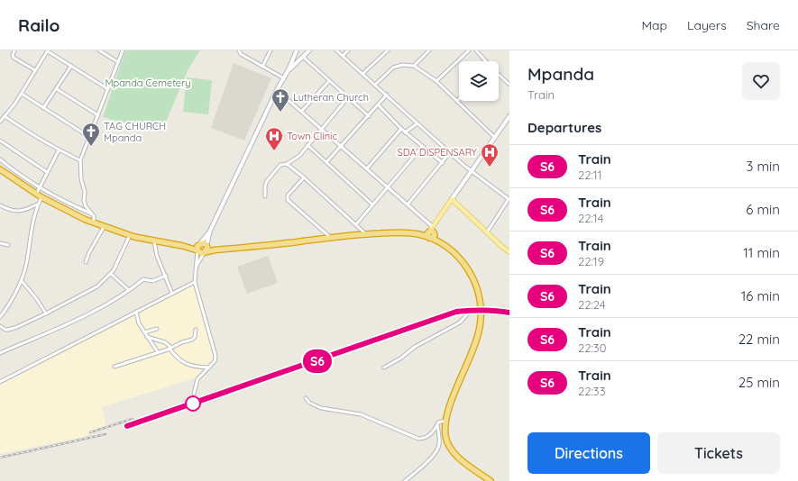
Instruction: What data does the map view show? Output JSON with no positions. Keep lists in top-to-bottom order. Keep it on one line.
{"parks":["Mpanda Cemetery"],"places":{"church":["Lutheran Church","TAG CHURCH Mpanda"],"hospital":["Town Clinic","SDA DISPENSARY"]},"page":{"header":"Railo","nav":["Map","Layers","Share"],"on_map":"S6","heading":[["Mpanda","Train"],"Departures"],"list":[{"mark":"S6","name":"Train","note":"22:11","value":"3 min"},{"mark":"S6","name":"Train","note":"22:14","value":"6 min"},{"mark":"S6","name":"Train","note":"22:19","value":"11 min"},{"mark":"S6","name":"Train","note":"22:24","value":"16 min"},{"mark":"S6","name":"Train","note":"22:30","value":"22 min"},{"mark":"S6","name":"Train","note":"22:33","value":"25 min"}],"buttons":["Directions","Tickets"]}}
